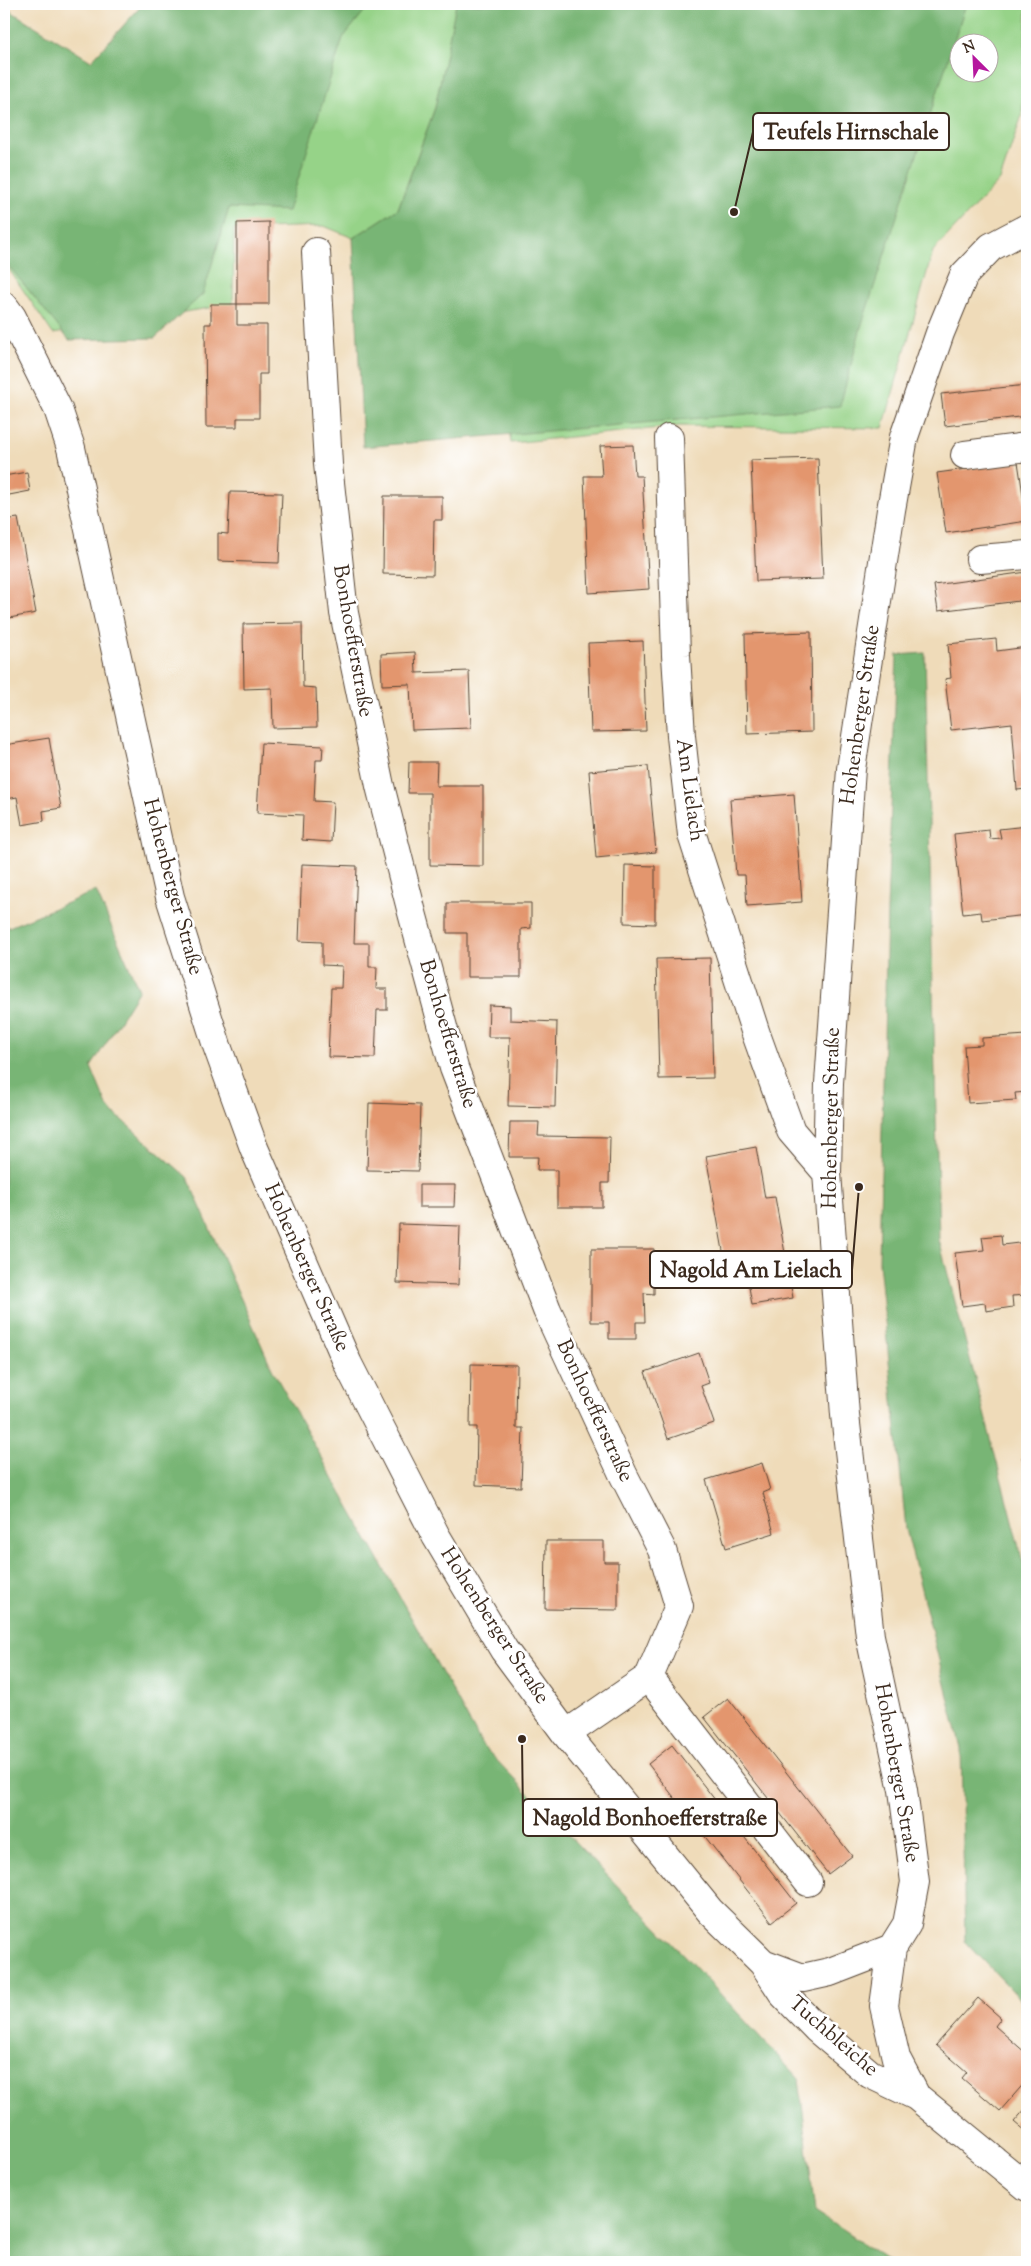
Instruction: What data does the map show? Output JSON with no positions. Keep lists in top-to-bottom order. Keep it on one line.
{"streets":{"street":["Bonhoefferstraße","Hohenberger Straße","Am Lielach","Tuchbleiche"]},"crossings":[["Hohenberger Straße","Am Lielach"],["Hohenberger Straße","Tuchbleiche"]],"places":["Teufels Hirnschale","Nagold Am Lielach","Nagold Bonhoefferstraße"],"north":"top left"}
